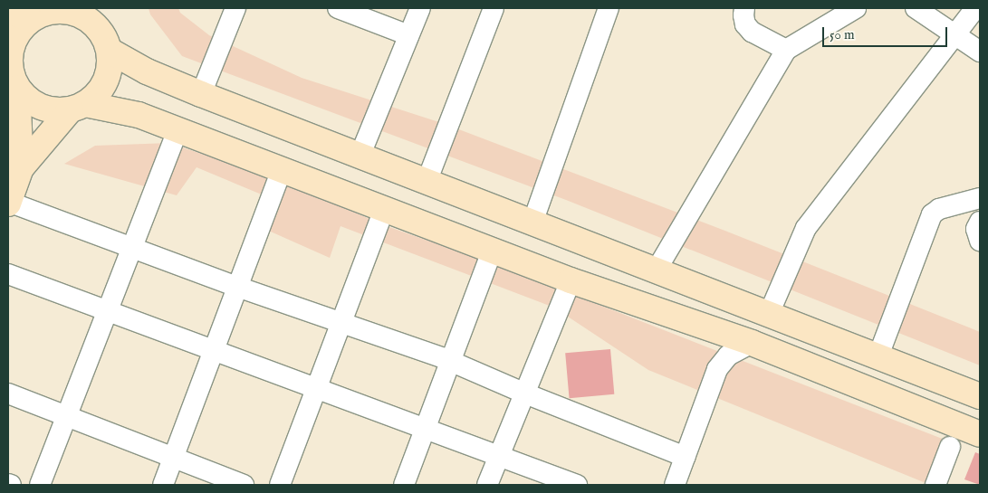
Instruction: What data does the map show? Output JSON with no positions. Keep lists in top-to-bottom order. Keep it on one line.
{"scale_bar":"50 m"}
